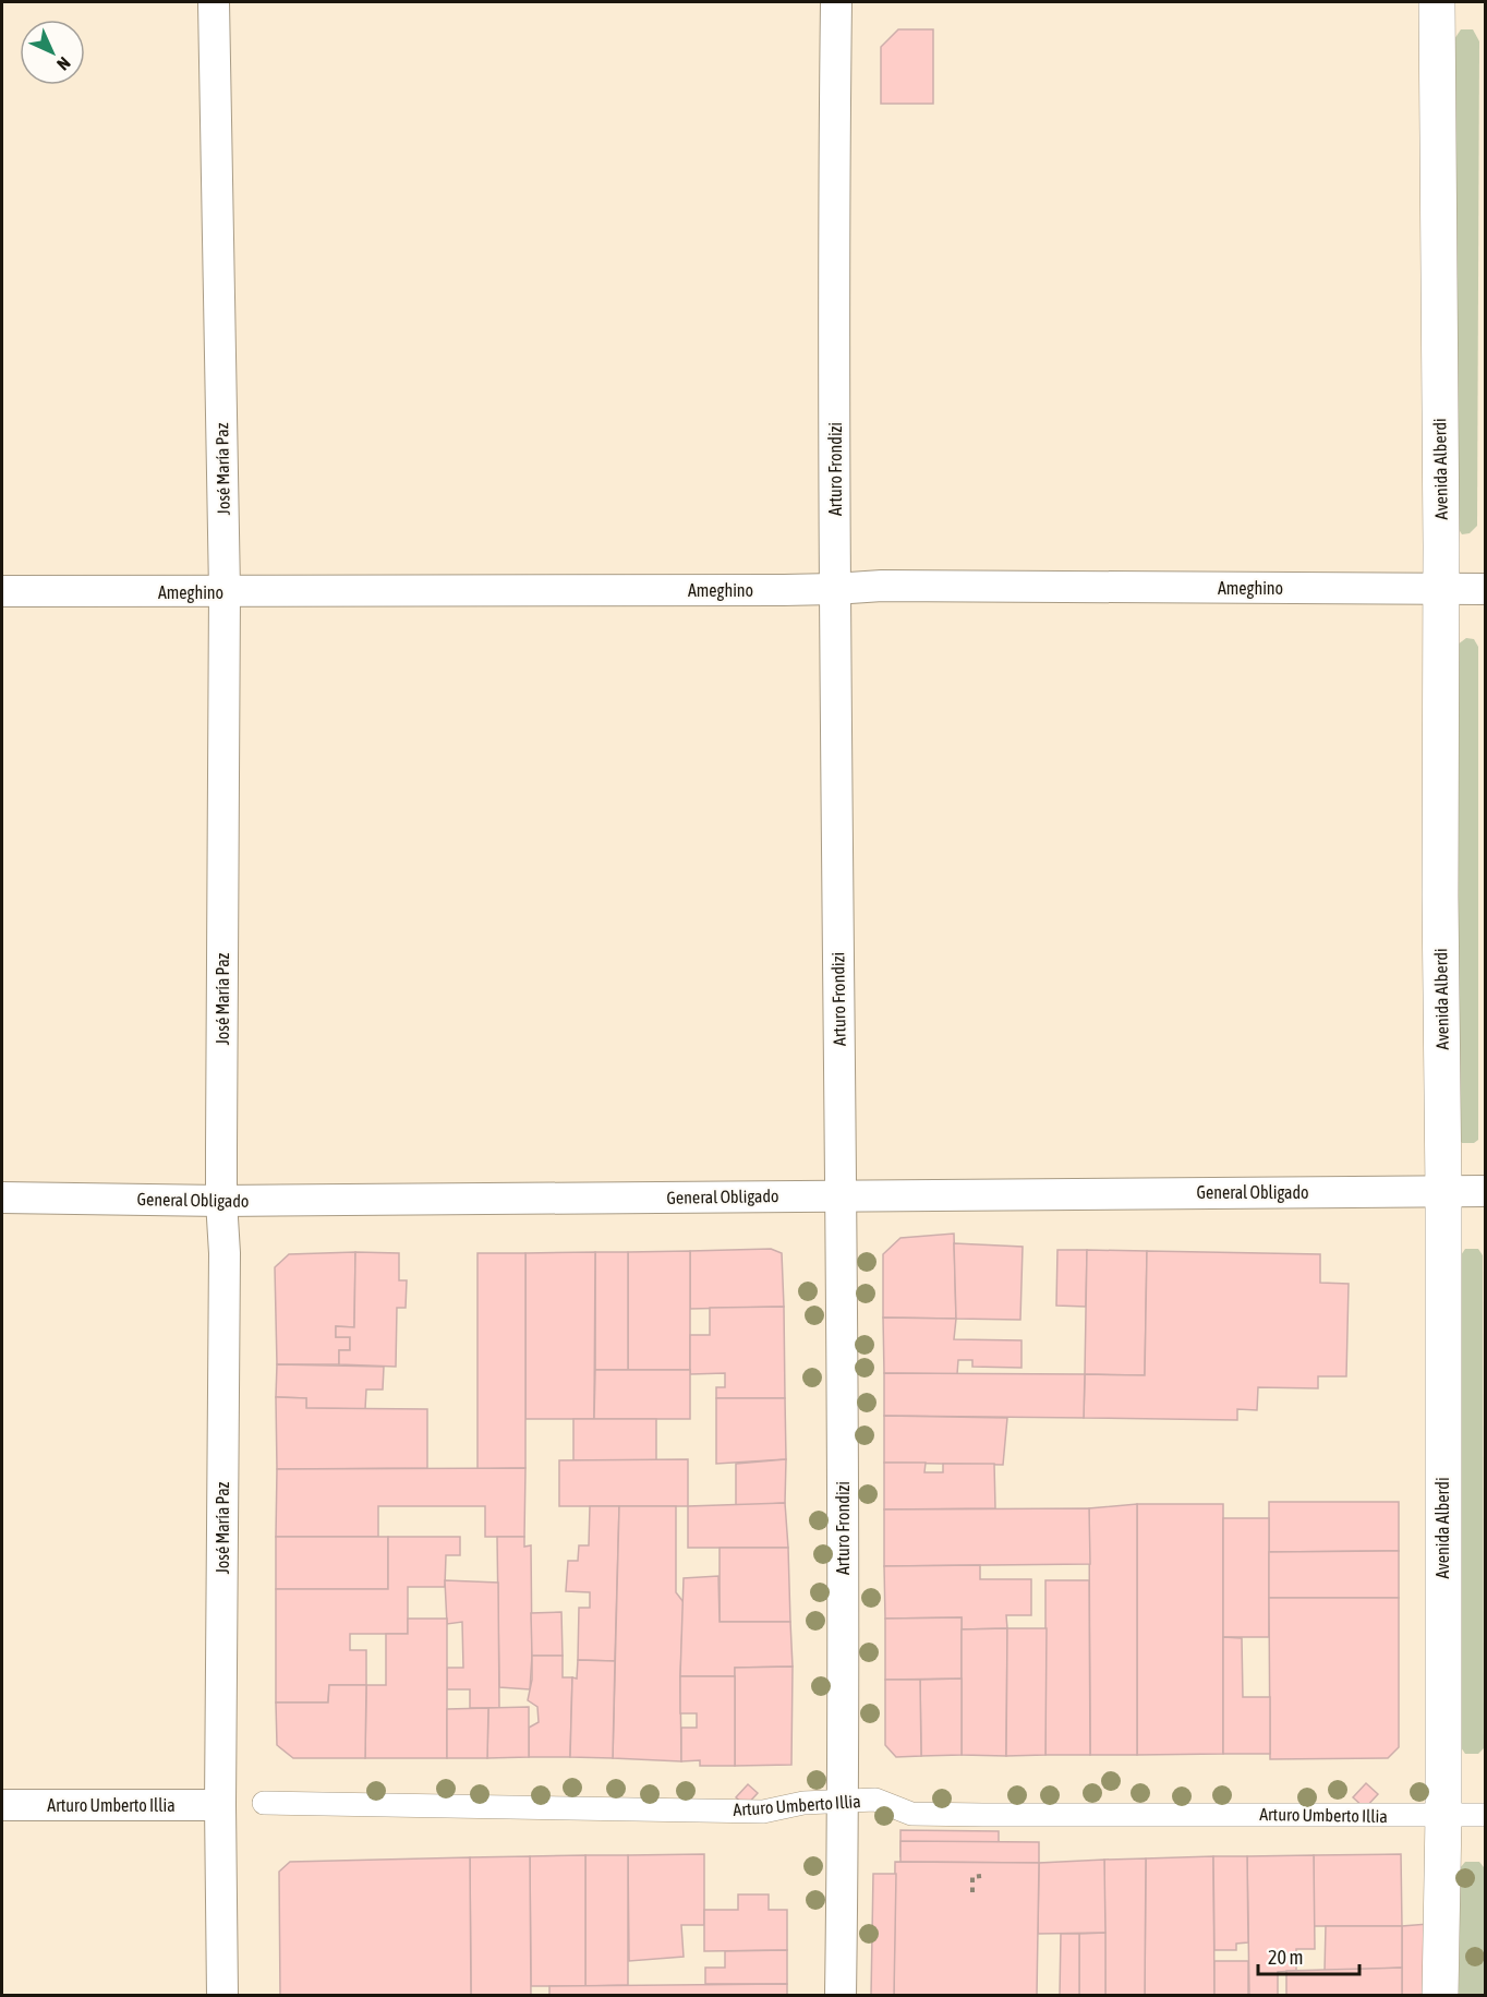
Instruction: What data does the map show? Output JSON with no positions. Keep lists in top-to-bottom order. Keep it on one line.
{"streets":{"main road":["Avenida Alberdi"],"street":["José María Paz","Arturo Frondizi","Ameghino","General Obligado","Arturo Umberto Illia"]},"crossings":[["José María Paz","Ameghino"],["José María Paz","General Obligado"],["José María Paz","Arturo Umberto Illia"],["Arturo Frondizi","Ameghino"],["Arturo Frondizi","General Obligado"],["Arturo Frondizi","Arturo Umberto Illia"],["Avenida Alberdi","Ameghino"],["Avenida Alberdi","General Obligado"],["Avenida Alberdi","Arturo Umberto Illia"]],"scale_bar":"20 m","north":"bottom right"}
